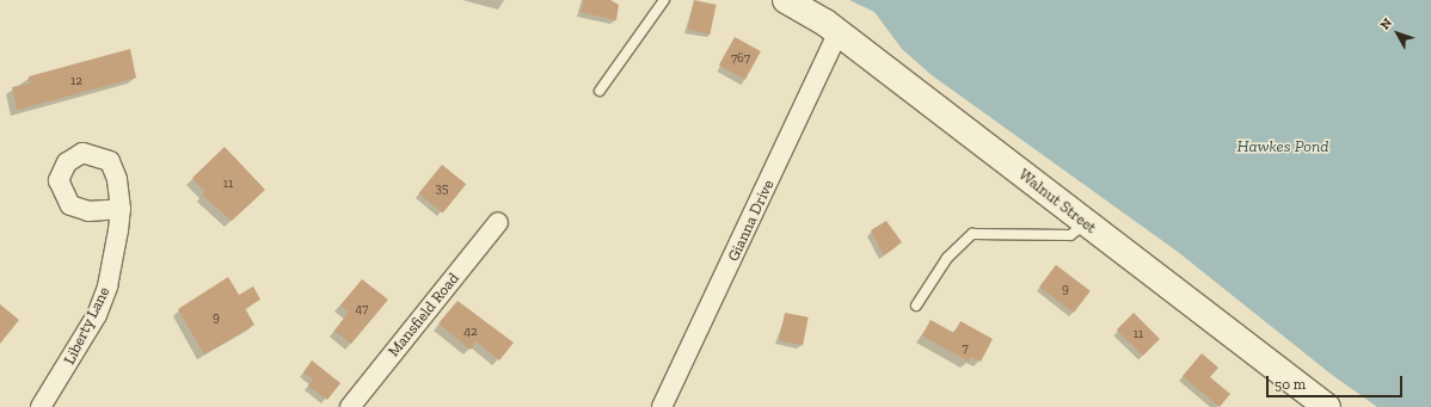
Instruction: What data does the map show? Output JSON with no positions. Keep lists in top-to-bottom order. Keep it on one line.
{"streets":{"main road":["Walnut Street"],"street":["Gianna Drive","Mansfield Road","Liberty Lane"]},"crossings":[["Walnut Street","Gianna Drive"]],"water":["Hawkes Pond"],"house_numbers":["767","12","11","35","9","47","9","42","11","7"],"scale_bar":"50 m","north":"top left"}
